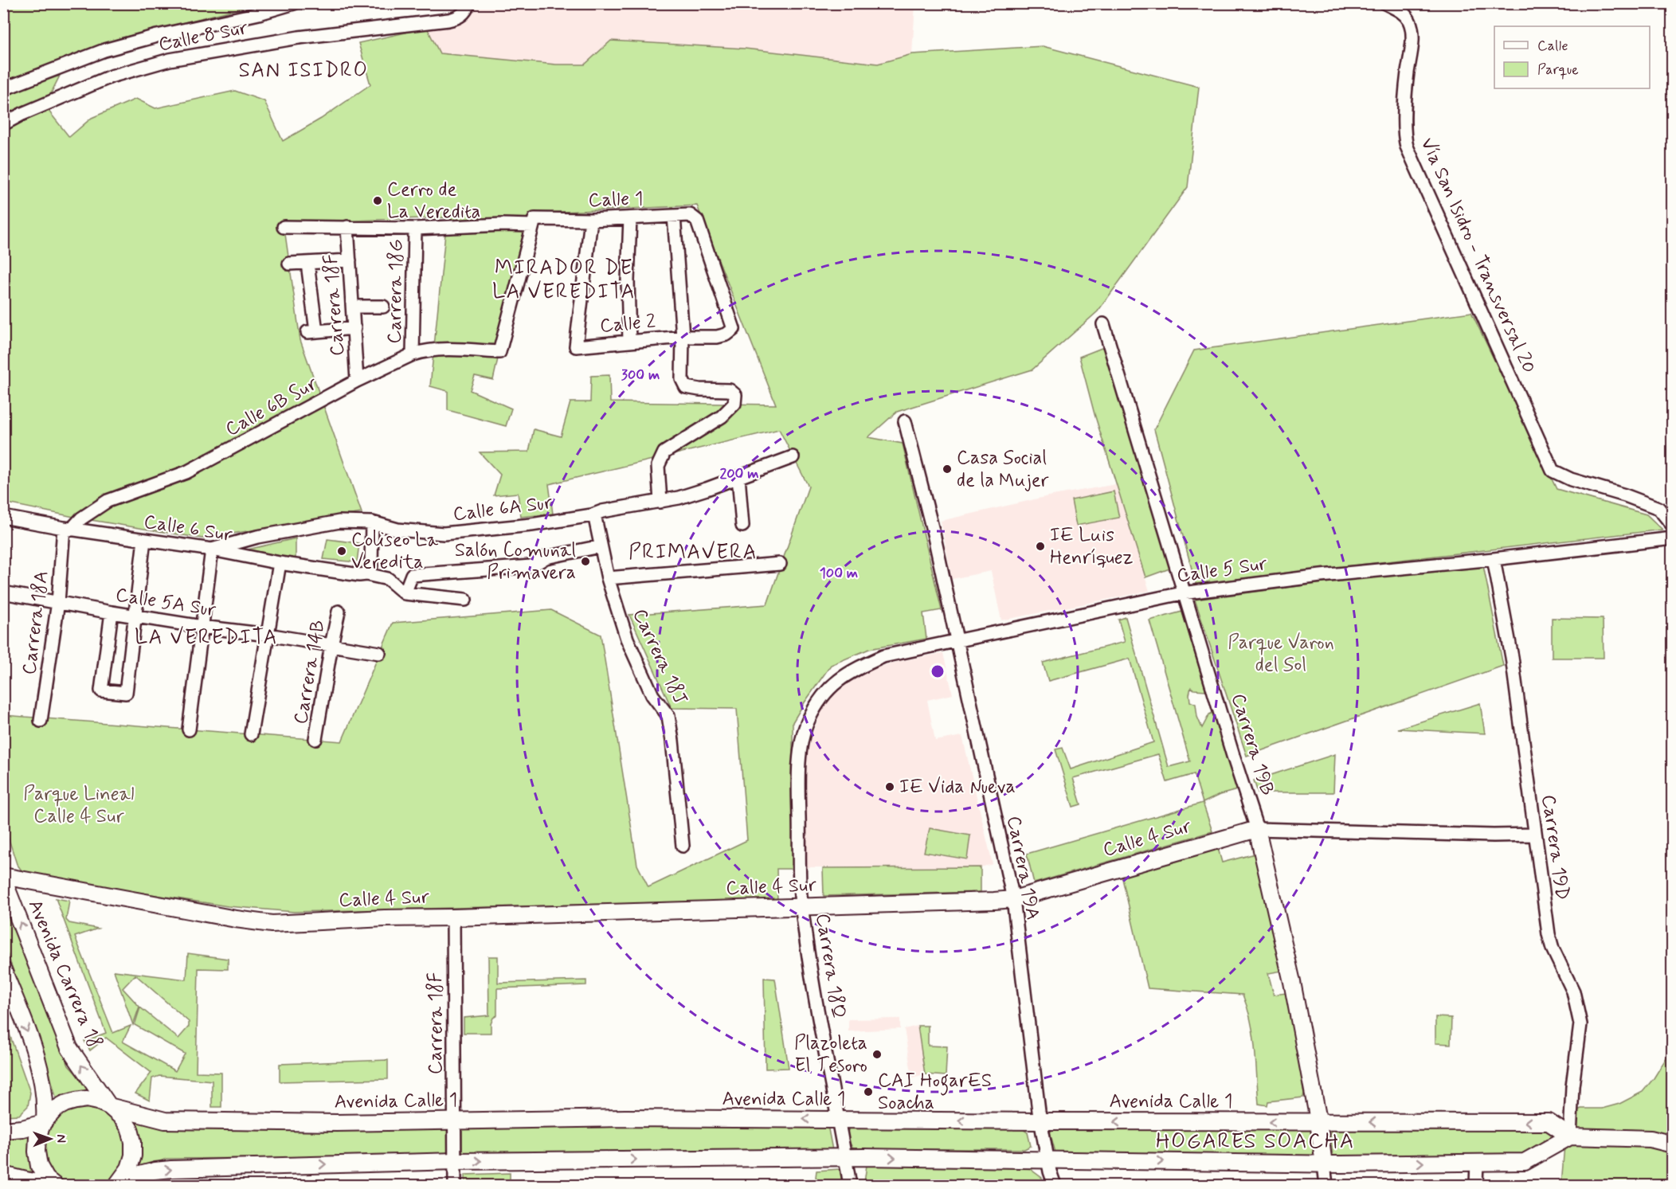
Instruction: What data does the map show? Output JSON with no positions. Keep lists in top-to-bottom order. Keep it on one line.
{"streets":{"main road":["Carrera 19B","Calle 4 Sur","Avenida Carrera 18","Avenida Calle 1"],"street":["Calle 8 Sur","Calle 1","Vía San Isidro - Transversal 20","Carrera 18G","Carrera 18F","Calle 2","Calle 6B Sur","Calle 6A Sur","Calle 6 Sur","Calle 5 Sur","Calle 5A Sur","Carrera 18A","Carrera 18J","Carrera 14B","Carrera 19D","Carrera 19A","Carrera 18Q"]},"crossings":[["Calle 1","Carrera 18G"],["Calle 1","Carrera 18F"],["Calle 1","Calle 2"],["Calle 1","Calle 6B Sur"],["Carrera 18G","Calle 6B Sur"],["Carrera 18F","Calle 6B Sur"],["Carrera 18F","Calle 4 Sur"],["Carrera 18F","Avenida Calle 1"],["Calle 6B Sur","Calle 6 Sur"],["Calle 6B Sur","Carrera 18A"],["Calle 6A Sur","Calle 6 Sur"],["Calle 6A Sur","Carrera 18J"],["Calle 6 Sur","Carrera 18A"],["Calle 5 Sur","Carrera 19B"],["Calle 5 Sur","Carrera 19D"],["Calle 5 Sur","Carrera 19A"],["Calle 5 Sur","Carrera 18Q"],["Calle 5A Sur","Carrera 18A"],["Calle 5A Sur","Carrera 14B"],["Carrera 19B","Calle 4 Sur"],["Carrera 19B","Avenida Calle 1"],["Calle 4 Sur","Carrera 19D"],["Calle 4 Sur","Carrera 19A"],["Calle 4 Sur","Carrera 18Q"],["Carrera 19D","Avenida Calle 1"],["Carrera 19A","Avenida Calle 1"],["Carrera 18Q","Avenida Calle 1"],["Avenida Carrera 18","Avenida Calle 1"]],"districts":["SAN ISIDRO","MIRADOR DE LA VEREDITA","PRIMAVERA","LA VEREDITA","HOGARES SOACHA"],"parks":["Parque Varon del Sol","Parque Lineal Calle 4 Sur"],"places":["Cerro de La Veredita","Casa Social de la Mujer","IE Luis Henríquez","Coliseo La Veredita","Salón Comunal Primavera","IE Vida Nueva","Plazoleta El Tesoro","CAI HogarES Soacha"],"legend":["Calle","Parque"],"north":"right","rings":["300 m","200 m","100 m"]}
